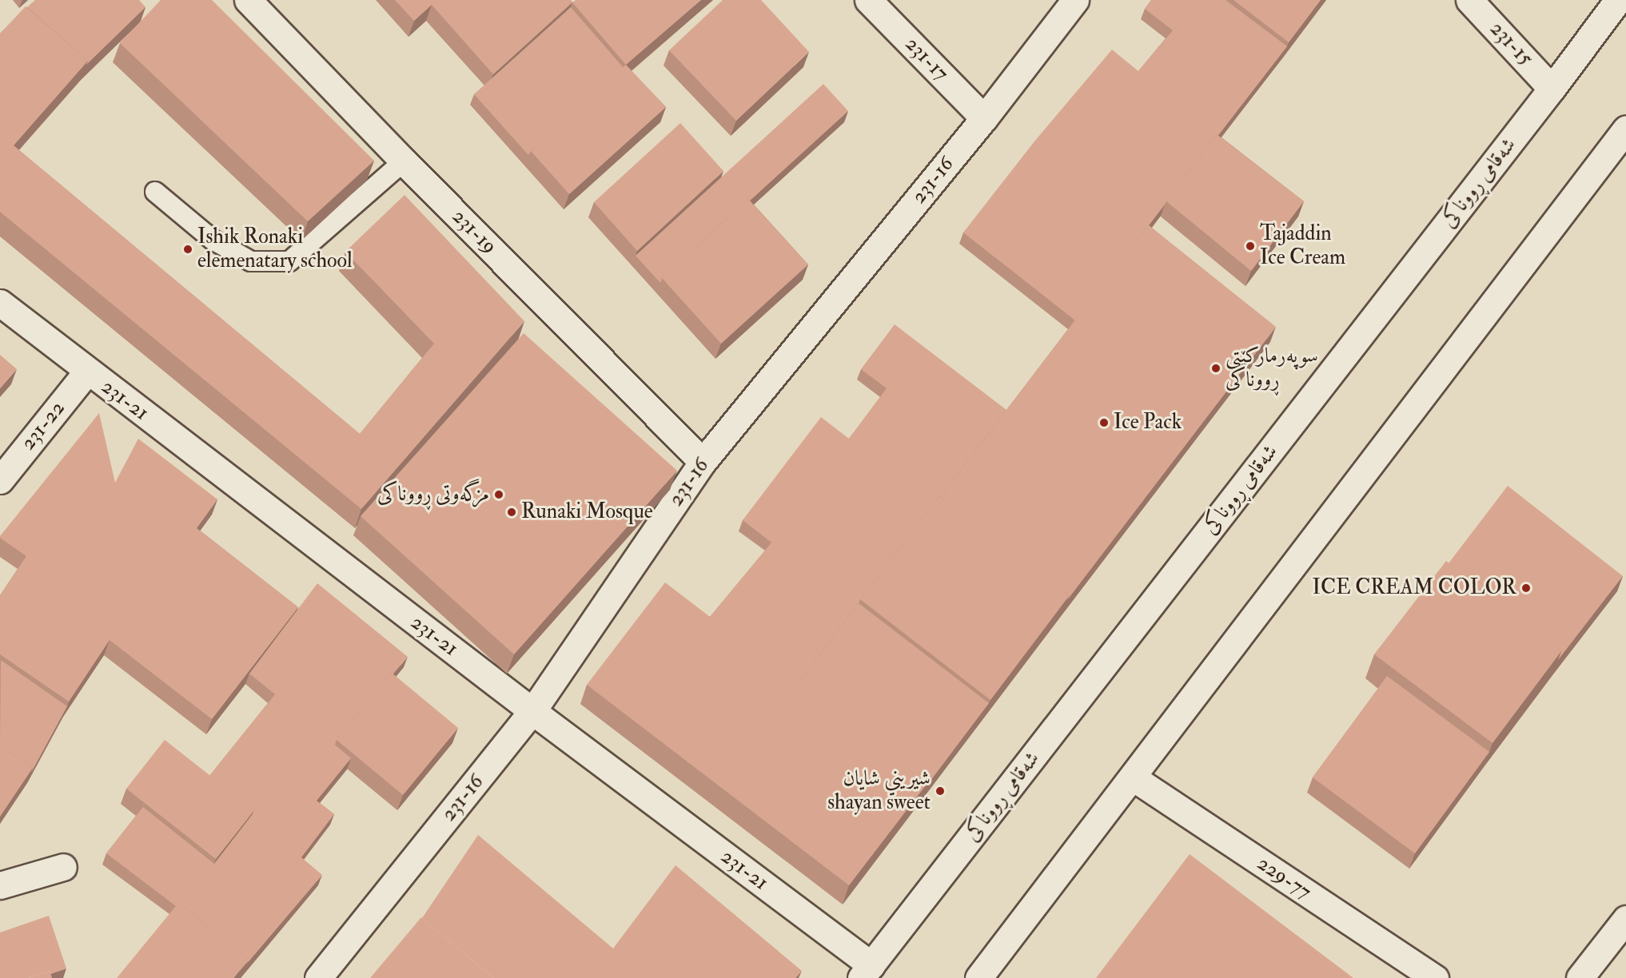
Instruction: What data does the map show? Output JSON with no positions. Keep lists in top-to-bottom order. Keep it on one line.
{"streets":{"street":["231-15","231-17","231-16","شەقامی ڕووناکی","231-19","231-21","231-22","229-77"]},"crossings":[["231-15","شەقامی ڕووناکی"],["231-17","231-16"],["231-16","231-19"],["231-16","231-21"],["شەقامی ڕووناکی","231-21"],["231-21","231-22"]],"places":["Tajaddin Ice Cream","Ishik Ronaki elemenatary school","سوپەرمارکێتی ڕووناکی","Ice Pack","مزگەوتی ڕووناکی","Runaki Mosque","ICE CREAM COLOR","شيريني شايان shayan sweet"]}
